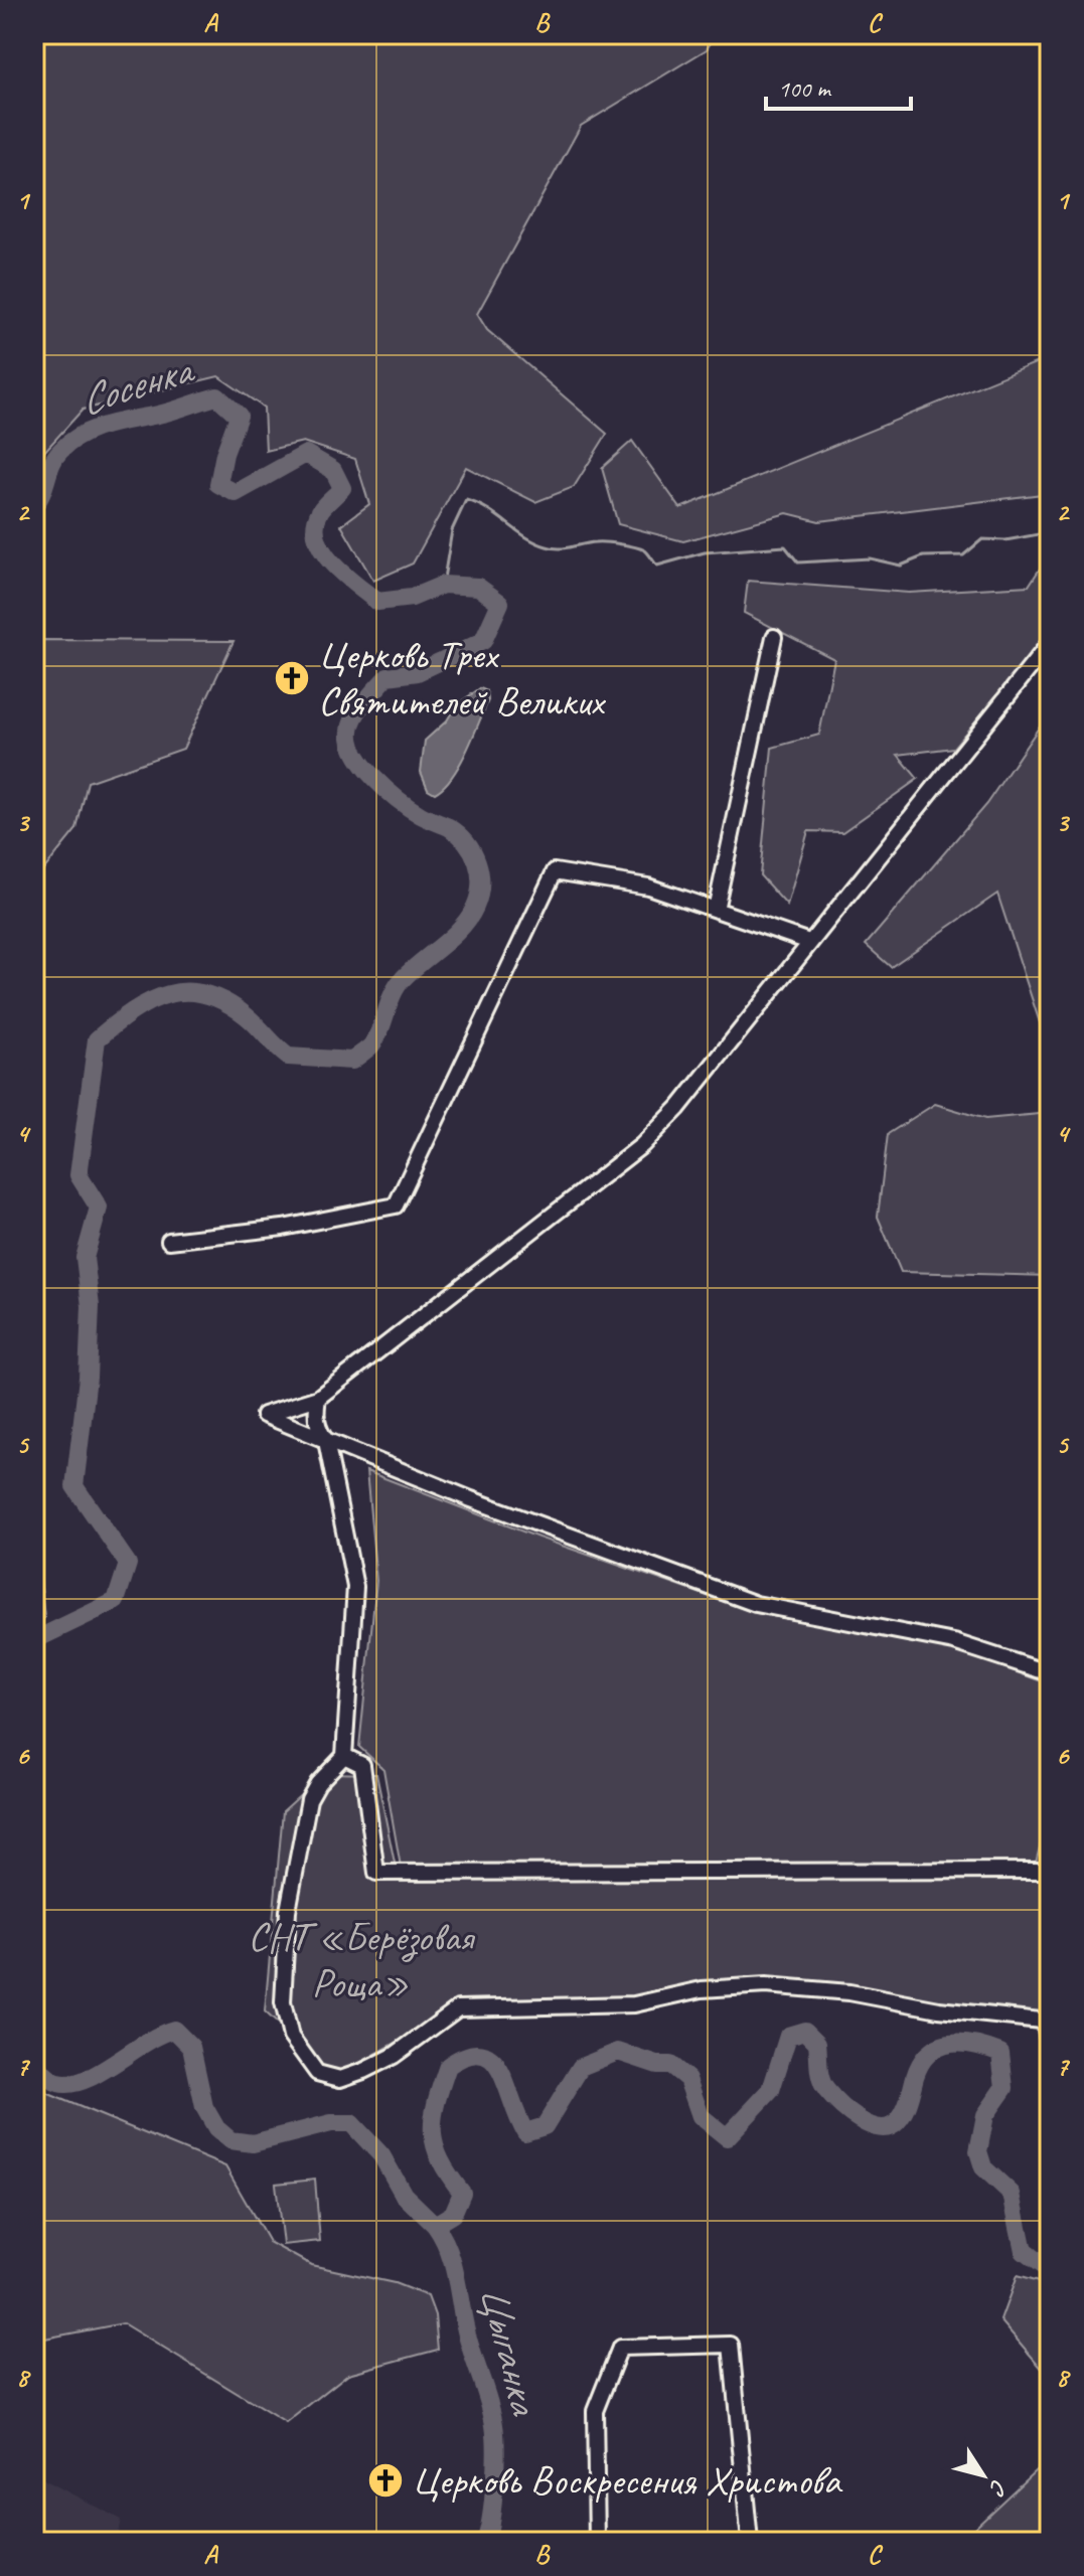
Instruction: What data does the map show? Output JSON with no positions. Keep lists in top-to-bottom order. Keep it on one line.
{"water":["Сосенка","Цыганка"],"parks":["СНТ «Берёзовая Роща»"],"places":{"church":["Церковь Трех Святителей Великих","Церковь Воскресения Христова"]},"scale_bar":"100 m","north":"bottom right","grid":{"columns":["A","B","C"],"rows":["1","2","3","4","5","6","7","8"]}}
